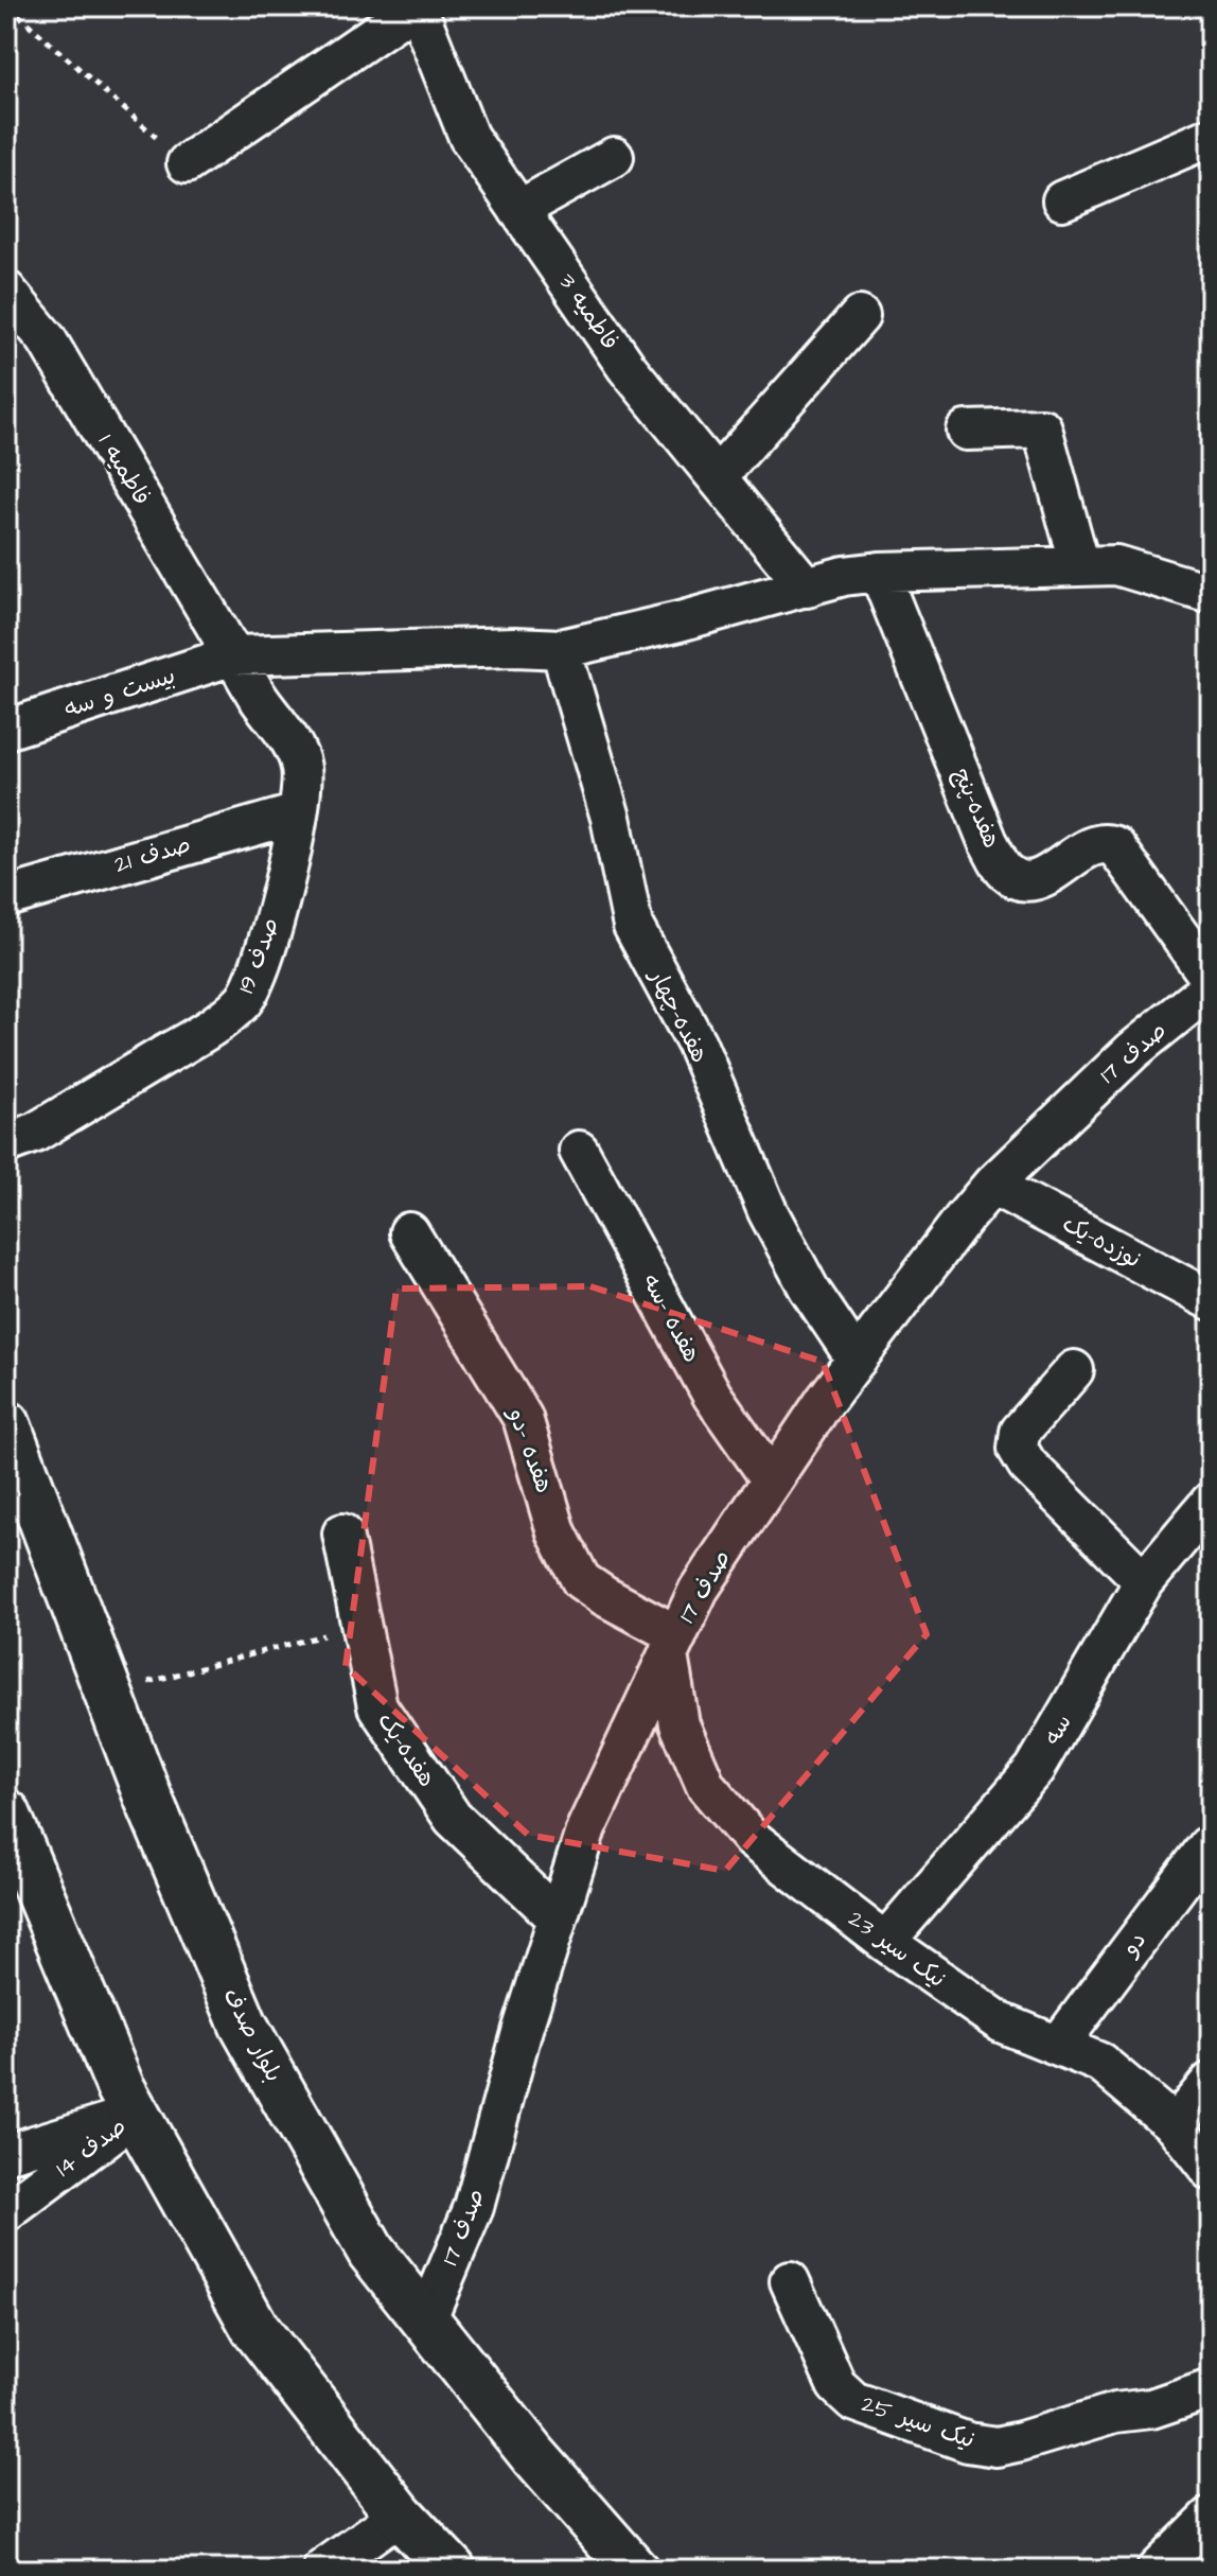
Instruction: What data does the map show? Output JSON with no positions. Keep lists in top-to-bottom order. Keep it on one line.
{"streets":{"street":["فاطمیه 3","فاطمیه 1","بیست و سه","هفده-پنج","صدف 21","صدف 19","هفده-چهار","صدف 17","نوزده-یک","هفده -سه","هفده -دو","سه","هفده-یک","دو","نیک سیر 23","بلوار صدف","صدف 14","نیک سیر 25"]},"crossings":[["فاطمیه 3","بیست و سه"],["فاطمیه 1","بیست و سه"],["فاطمیه 1","صدف 19"],["بیست و سه","هفده-پنج"],["بیست و سه","صدف 19"],["بیست و سه","هفده-چهار"],["صدف 21","صدف 19"],["هفده-چهار","صدف 17"],["صدف 17","نوزده-یک"],["صدف 17","هفده -سه"],["صدف 17","هفده -دو"],["صدف 17","هفده-یک"],["صدف 17","نیک سیر 23"],["صدف 17","بلوار صدف"],["هفده -دو","نیک سیر 23"],["سه","نیک سیر 23"],["دو","نیک سیر 23"]]}
